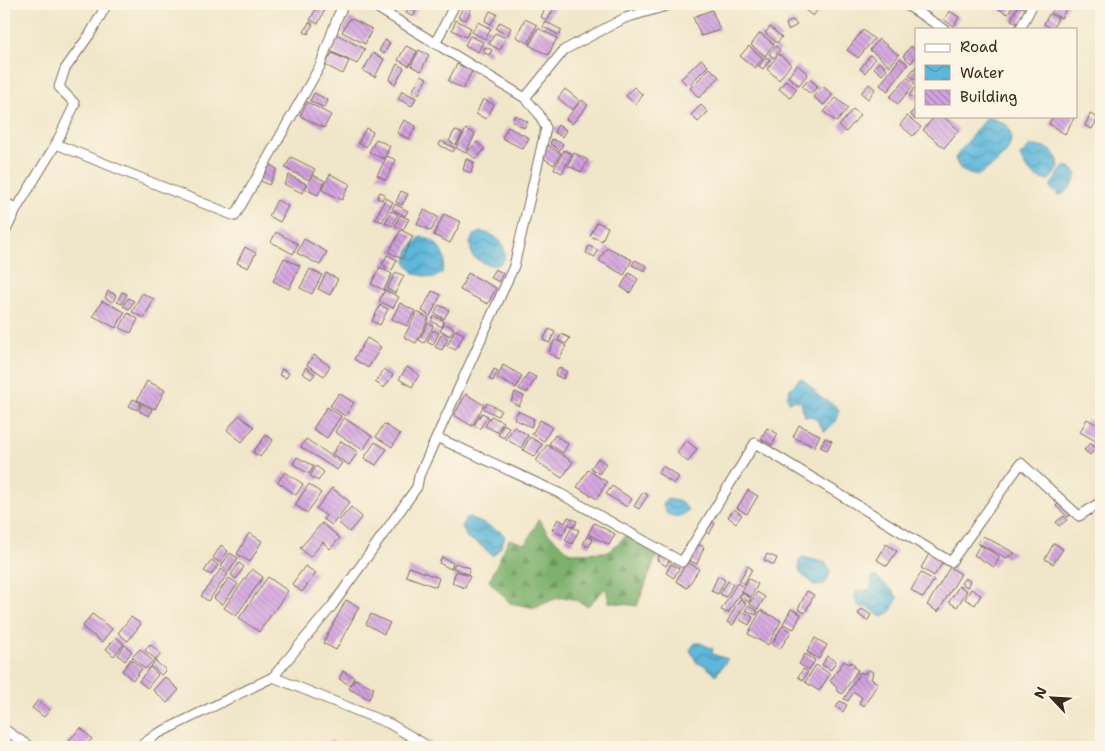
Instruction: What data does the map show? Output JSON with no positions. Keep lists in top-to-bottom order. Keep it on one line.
{"legend":["Road","Water","Building"],"north":"top left"}
